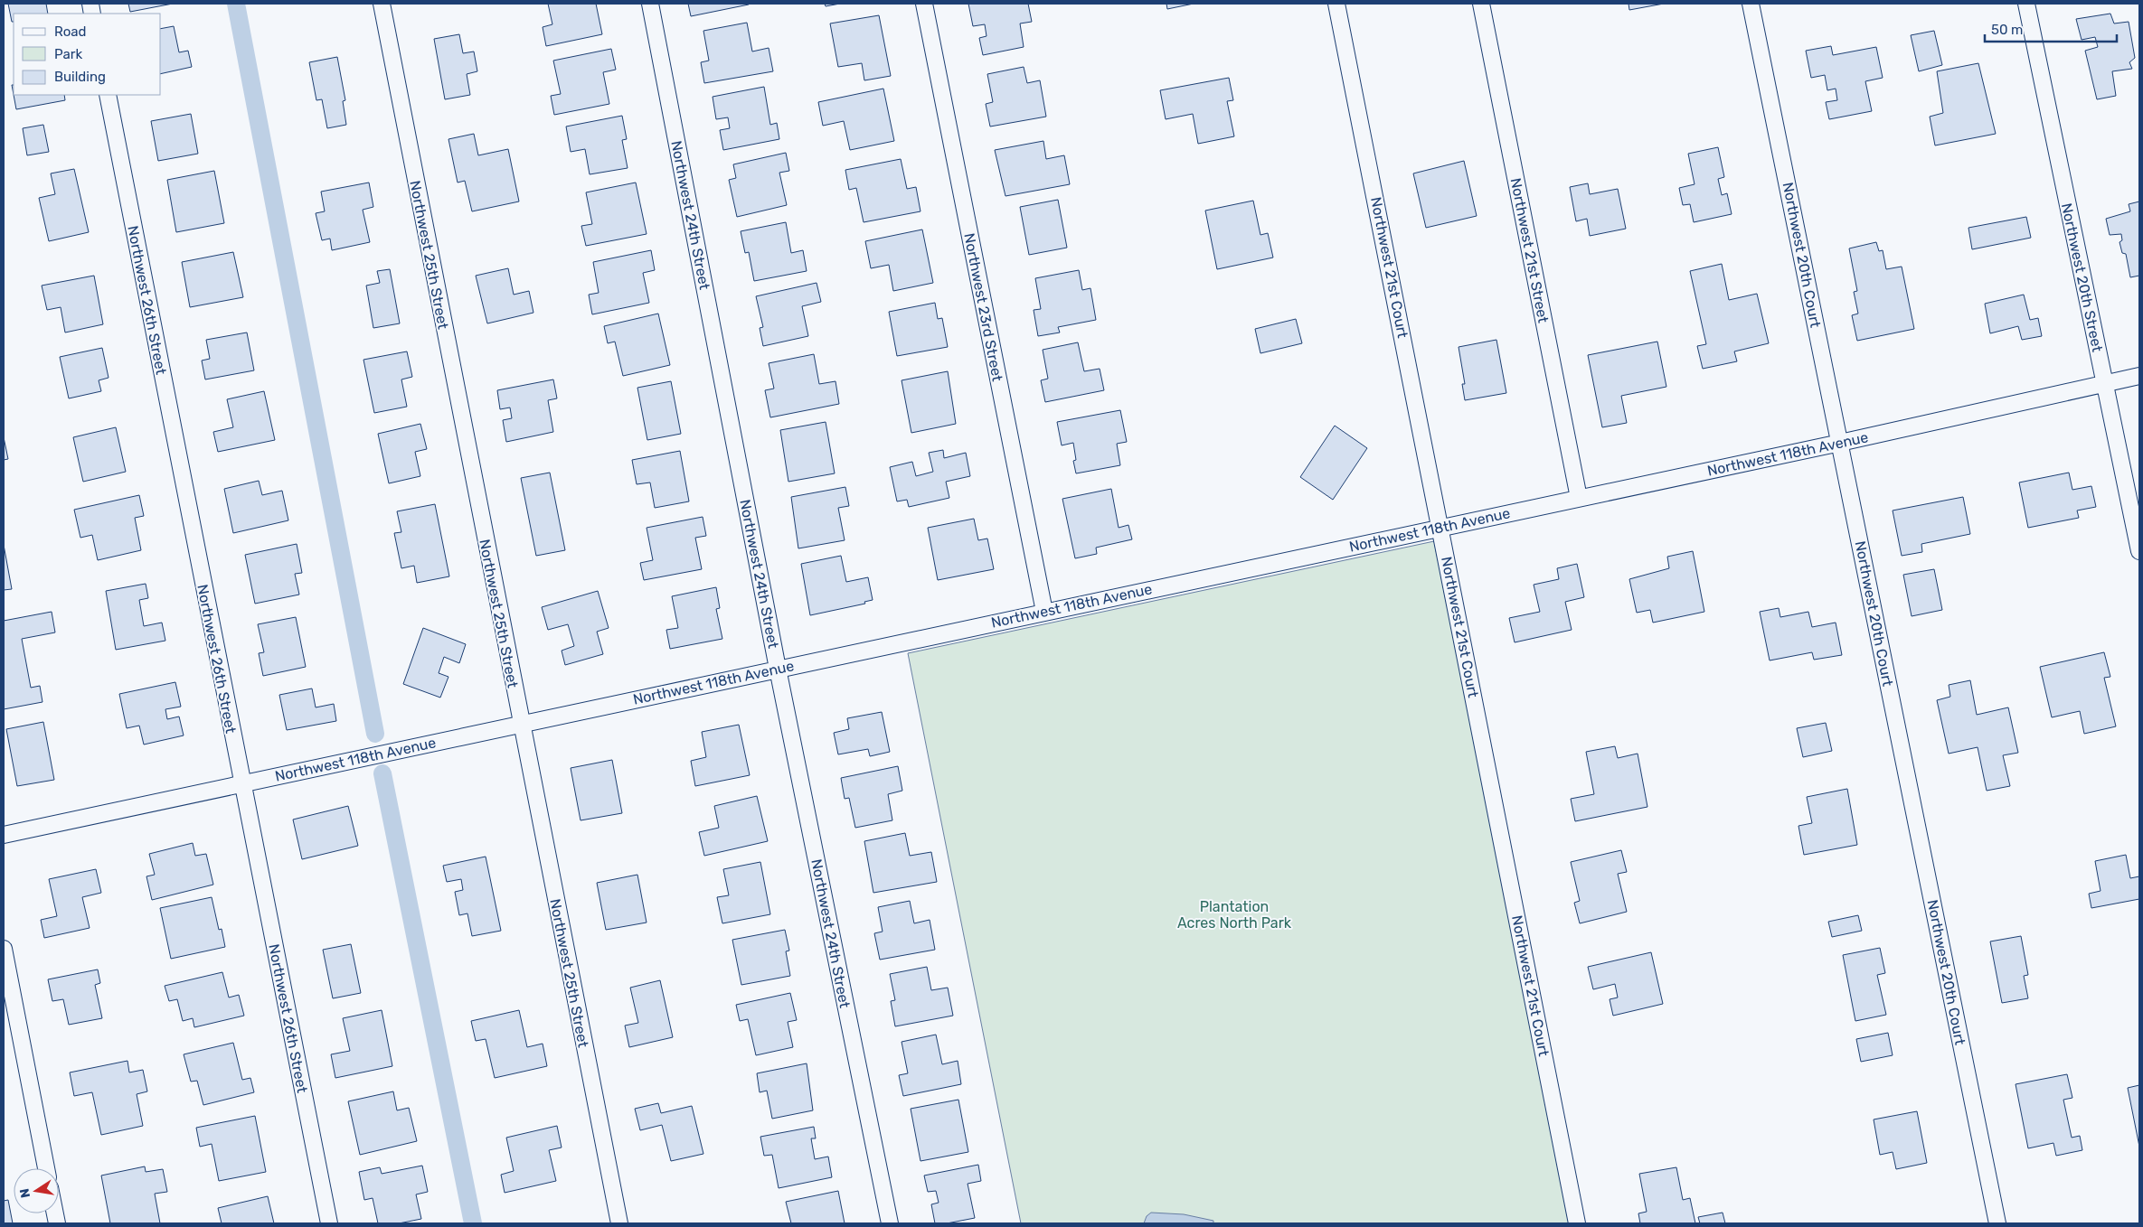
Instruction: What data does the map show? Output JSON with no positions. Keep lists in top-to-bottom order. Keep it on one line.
{"streets":{"street":["Northwest 24th Street","Northwest 21st Street","Northwest 25th Street","Northwest 20th Court","Northwest 21st Court","Northwest 20th Street","Northwest 26th Street","Northwest 23rd Street","Northwest 118th Avenue"]},"crossings":[["Northwest 24th Street","Northwest 118th Avenue"],["Northwest 21st Street","Northwest 118th Avenue"],["Northwest 25th Street","Northwest 118th Avenue"],["Northwest 20th Court","Northwest 118th Avenue"],["Northwest 21st Court","Northwest 118th Avenue"],["Northwest 20th Street","Northwest 118th Avenue"],["Northwest 26th Street","Northwest 118th Avenue"],["Northwest 23rd Street","Northwest 118th Avenue"]],"parks":["Plantation Acres North Park"],"legend":["Road","Park","Building"],"scale_bar":"50 m","north":"left"}
